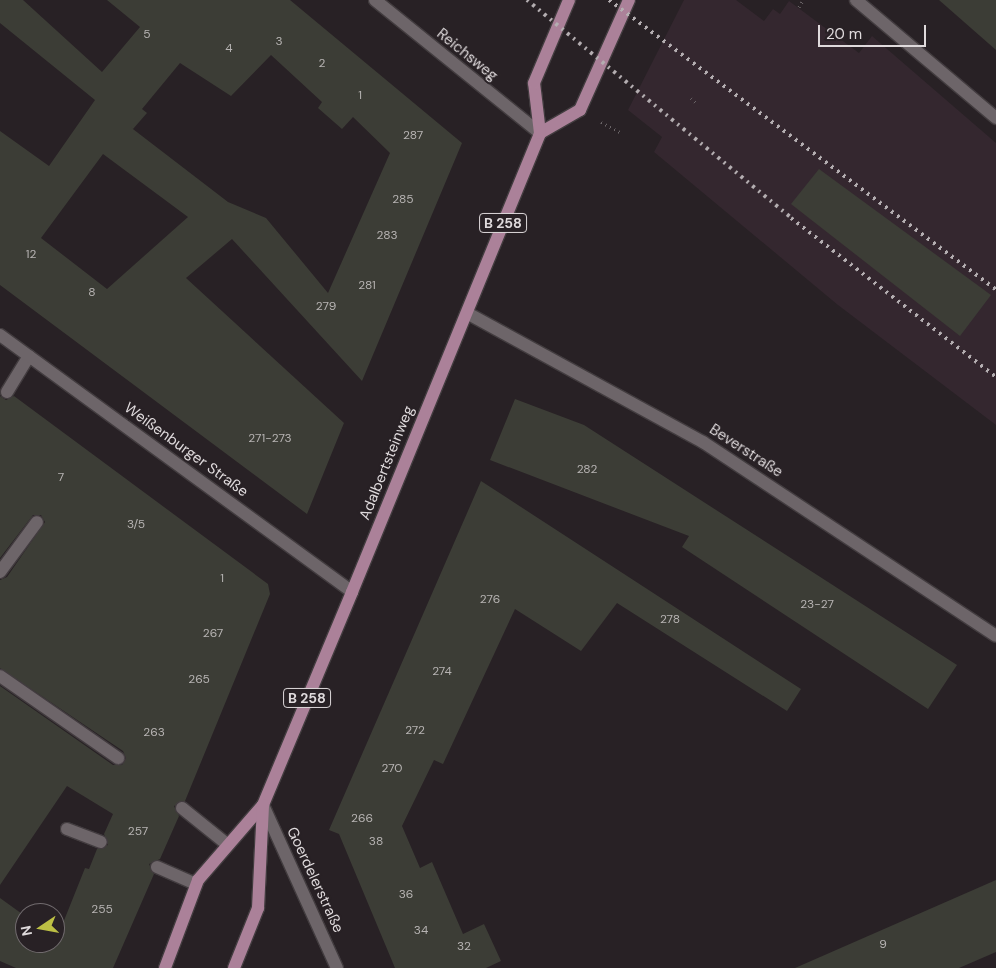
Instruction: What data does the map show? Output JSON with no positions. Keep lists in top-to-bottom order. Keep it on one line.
{"streets":{"main road":["B 258","Adalbertsteinweg"],"street":["Reichsweg","Weißenburger Straße","Beverstraße","Goerdelerstraße"]},"crossings":[["Reichsweg","Adalbertsteinweg"],["Weißenburger Straße","Adalbertsteinweg"],["Beverstraße","Adalbertsteinweg"],["Adalbertsteinweg","Goerdelerstraße"]],"house_numbers":["5","3","4","2","1","287","285","283","12","281","8","279","271-273","282","7","3/5","1","276","23-27","278","267","274","265","272","263","270","266","257","38","36","255","34","9","32"],"scale_bar":"20 m","north":"left"}
